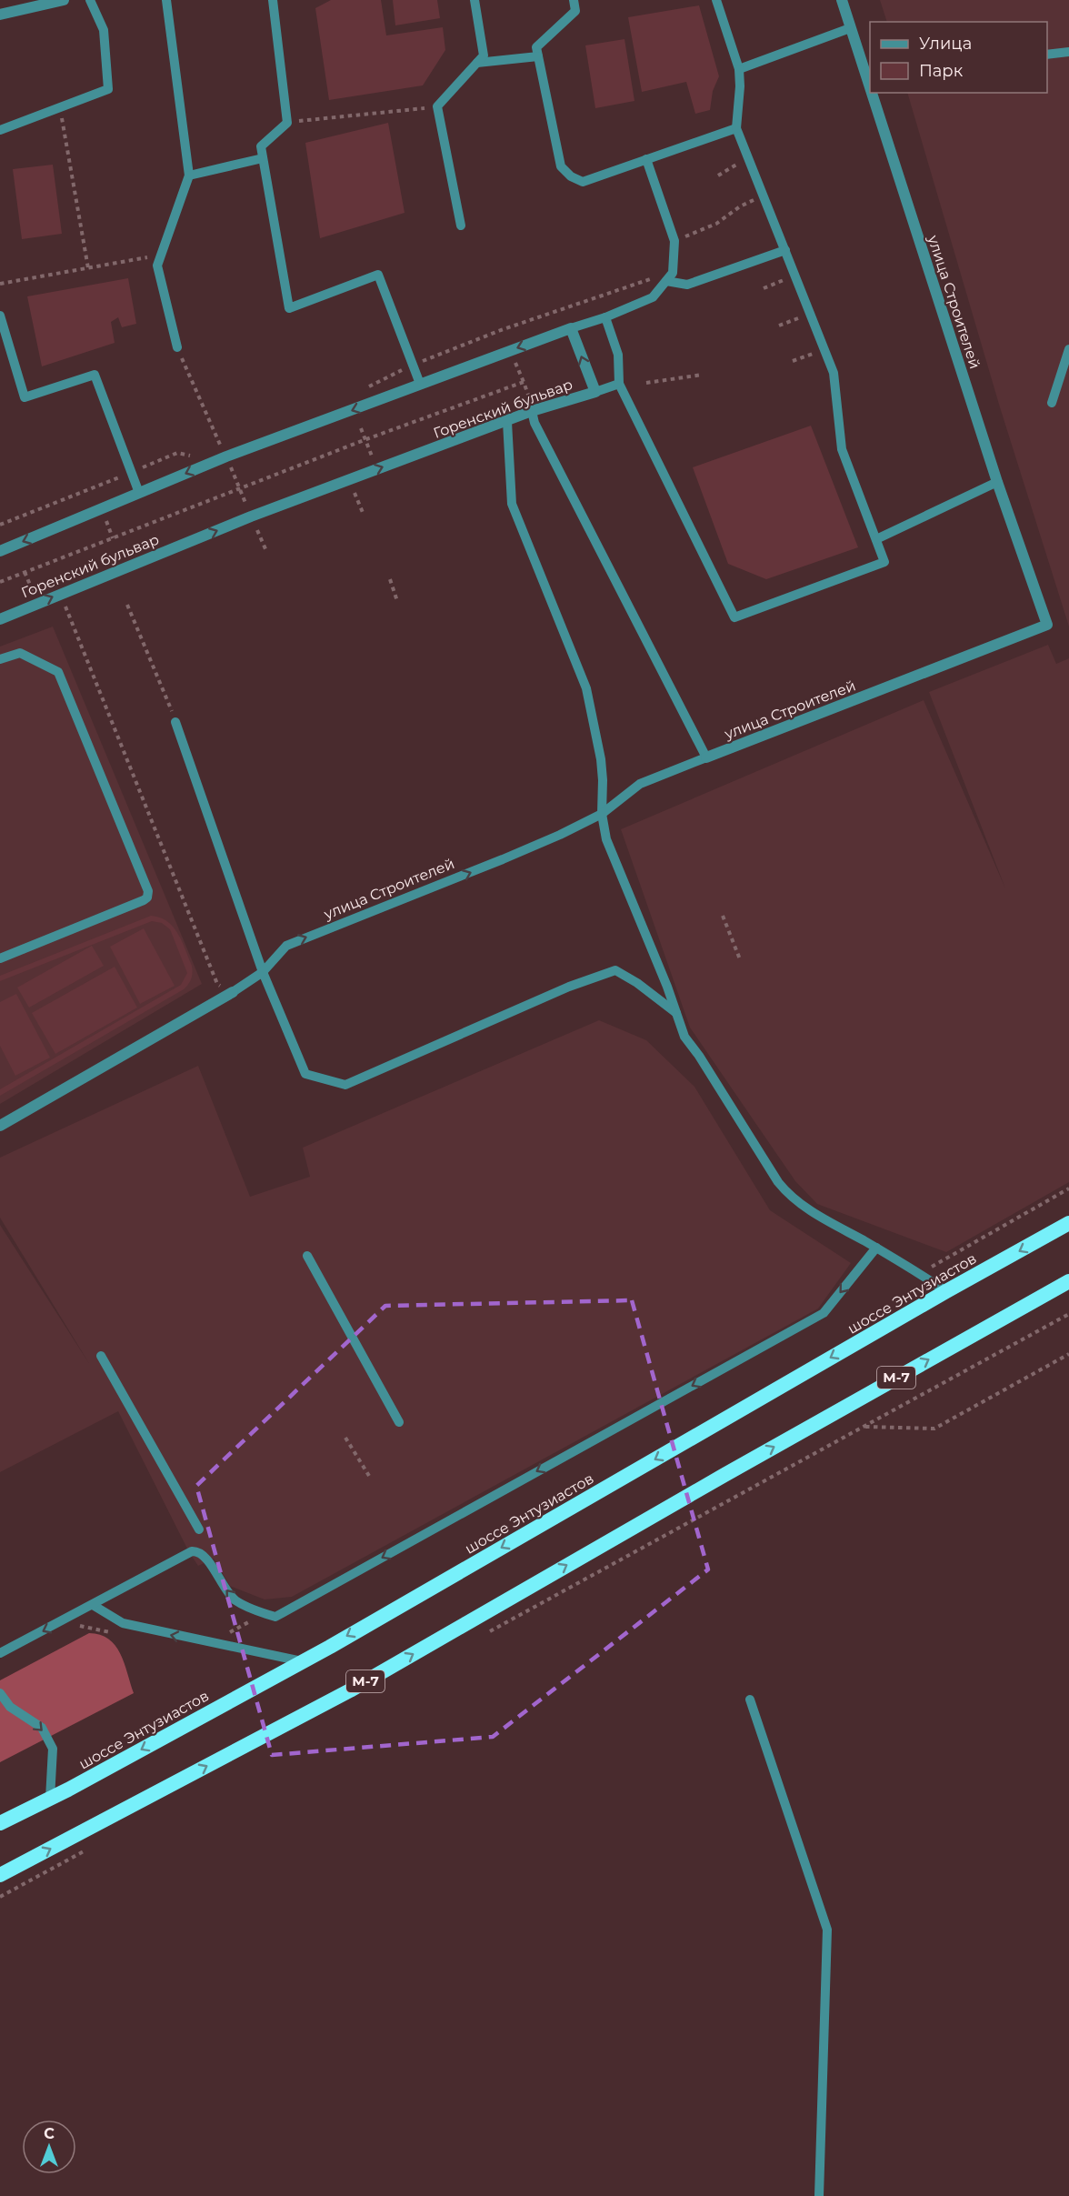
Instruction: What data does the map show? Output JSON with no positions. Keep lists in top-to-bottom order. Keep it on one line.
{"streets":{"highway":["шоссе Энтузиастов","М-7"],"street":["улица Строителей","Горенский бульвар"]},"legend":["Улица","Парк"],"north":"top"}
